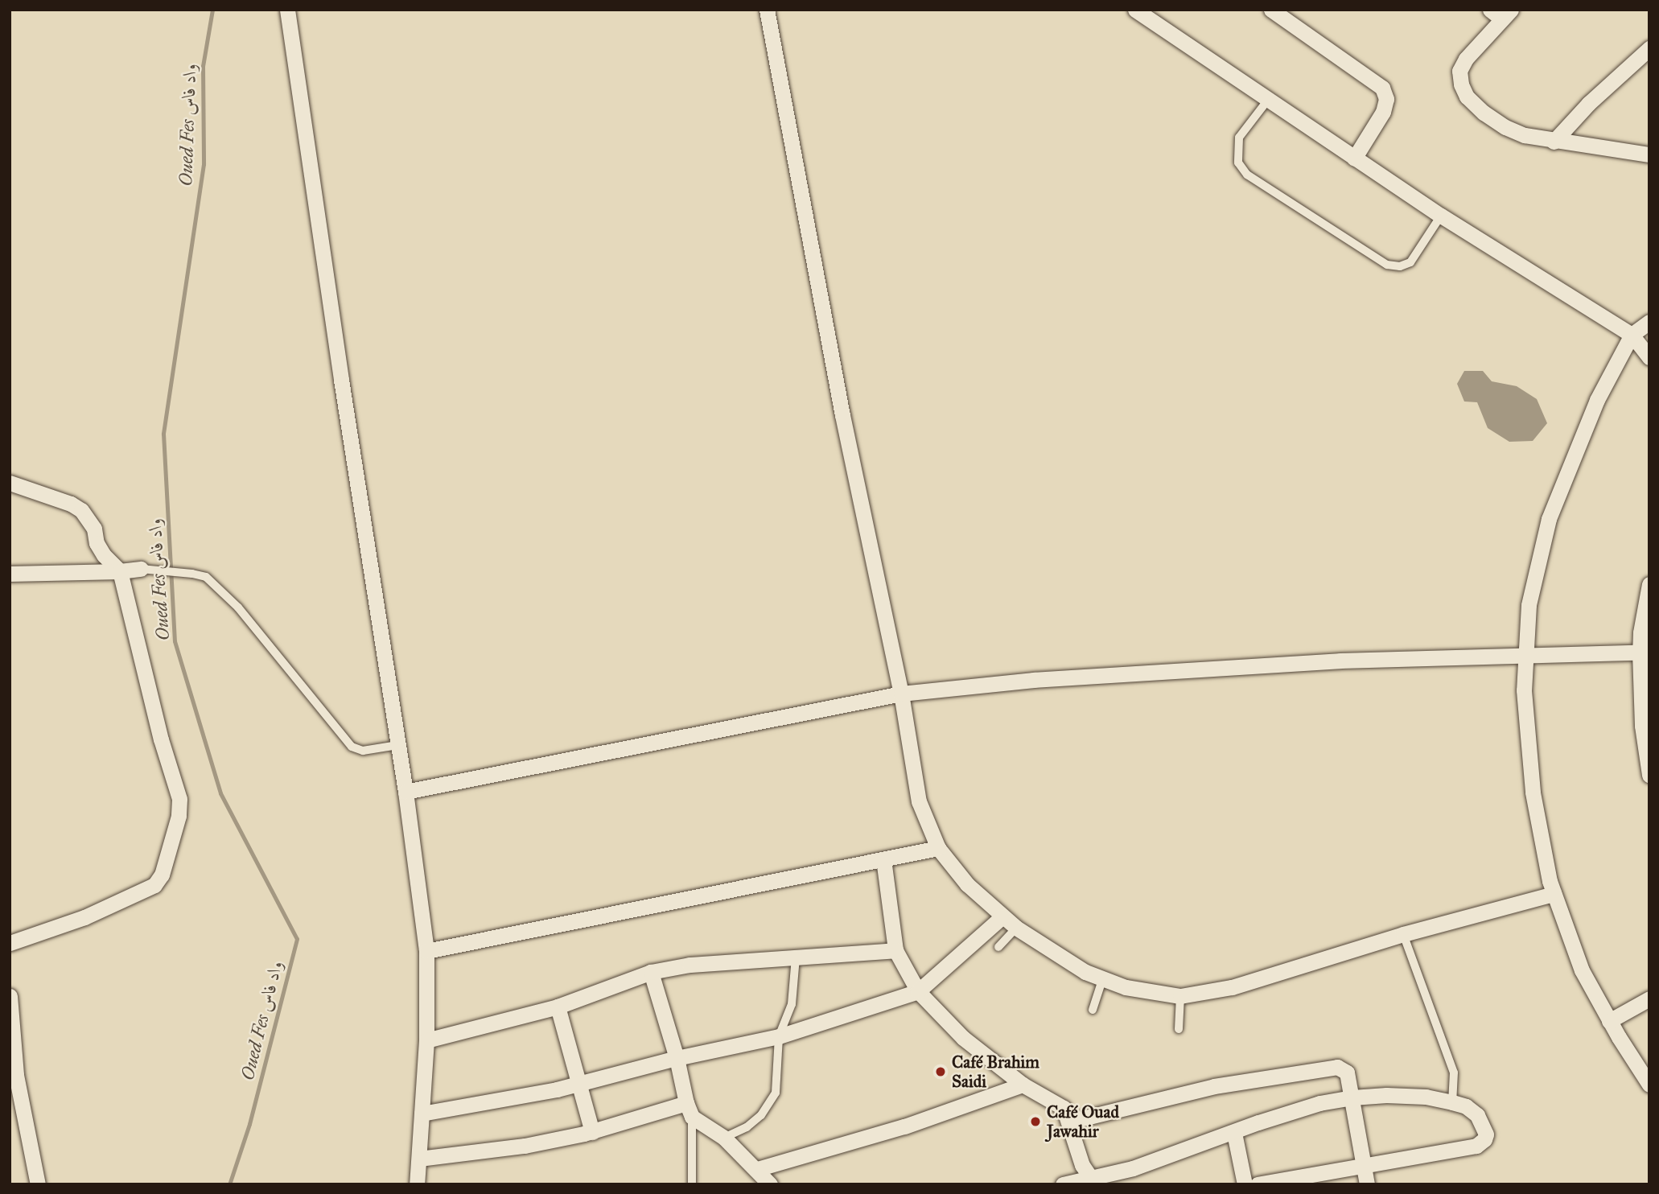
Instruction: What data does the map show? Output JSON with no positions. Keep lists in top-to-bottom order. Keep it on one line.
{"water":["Oued Fes واد فاس"],"places":["Café Brahim Saidi","Café Ouad Jawahir"]}
